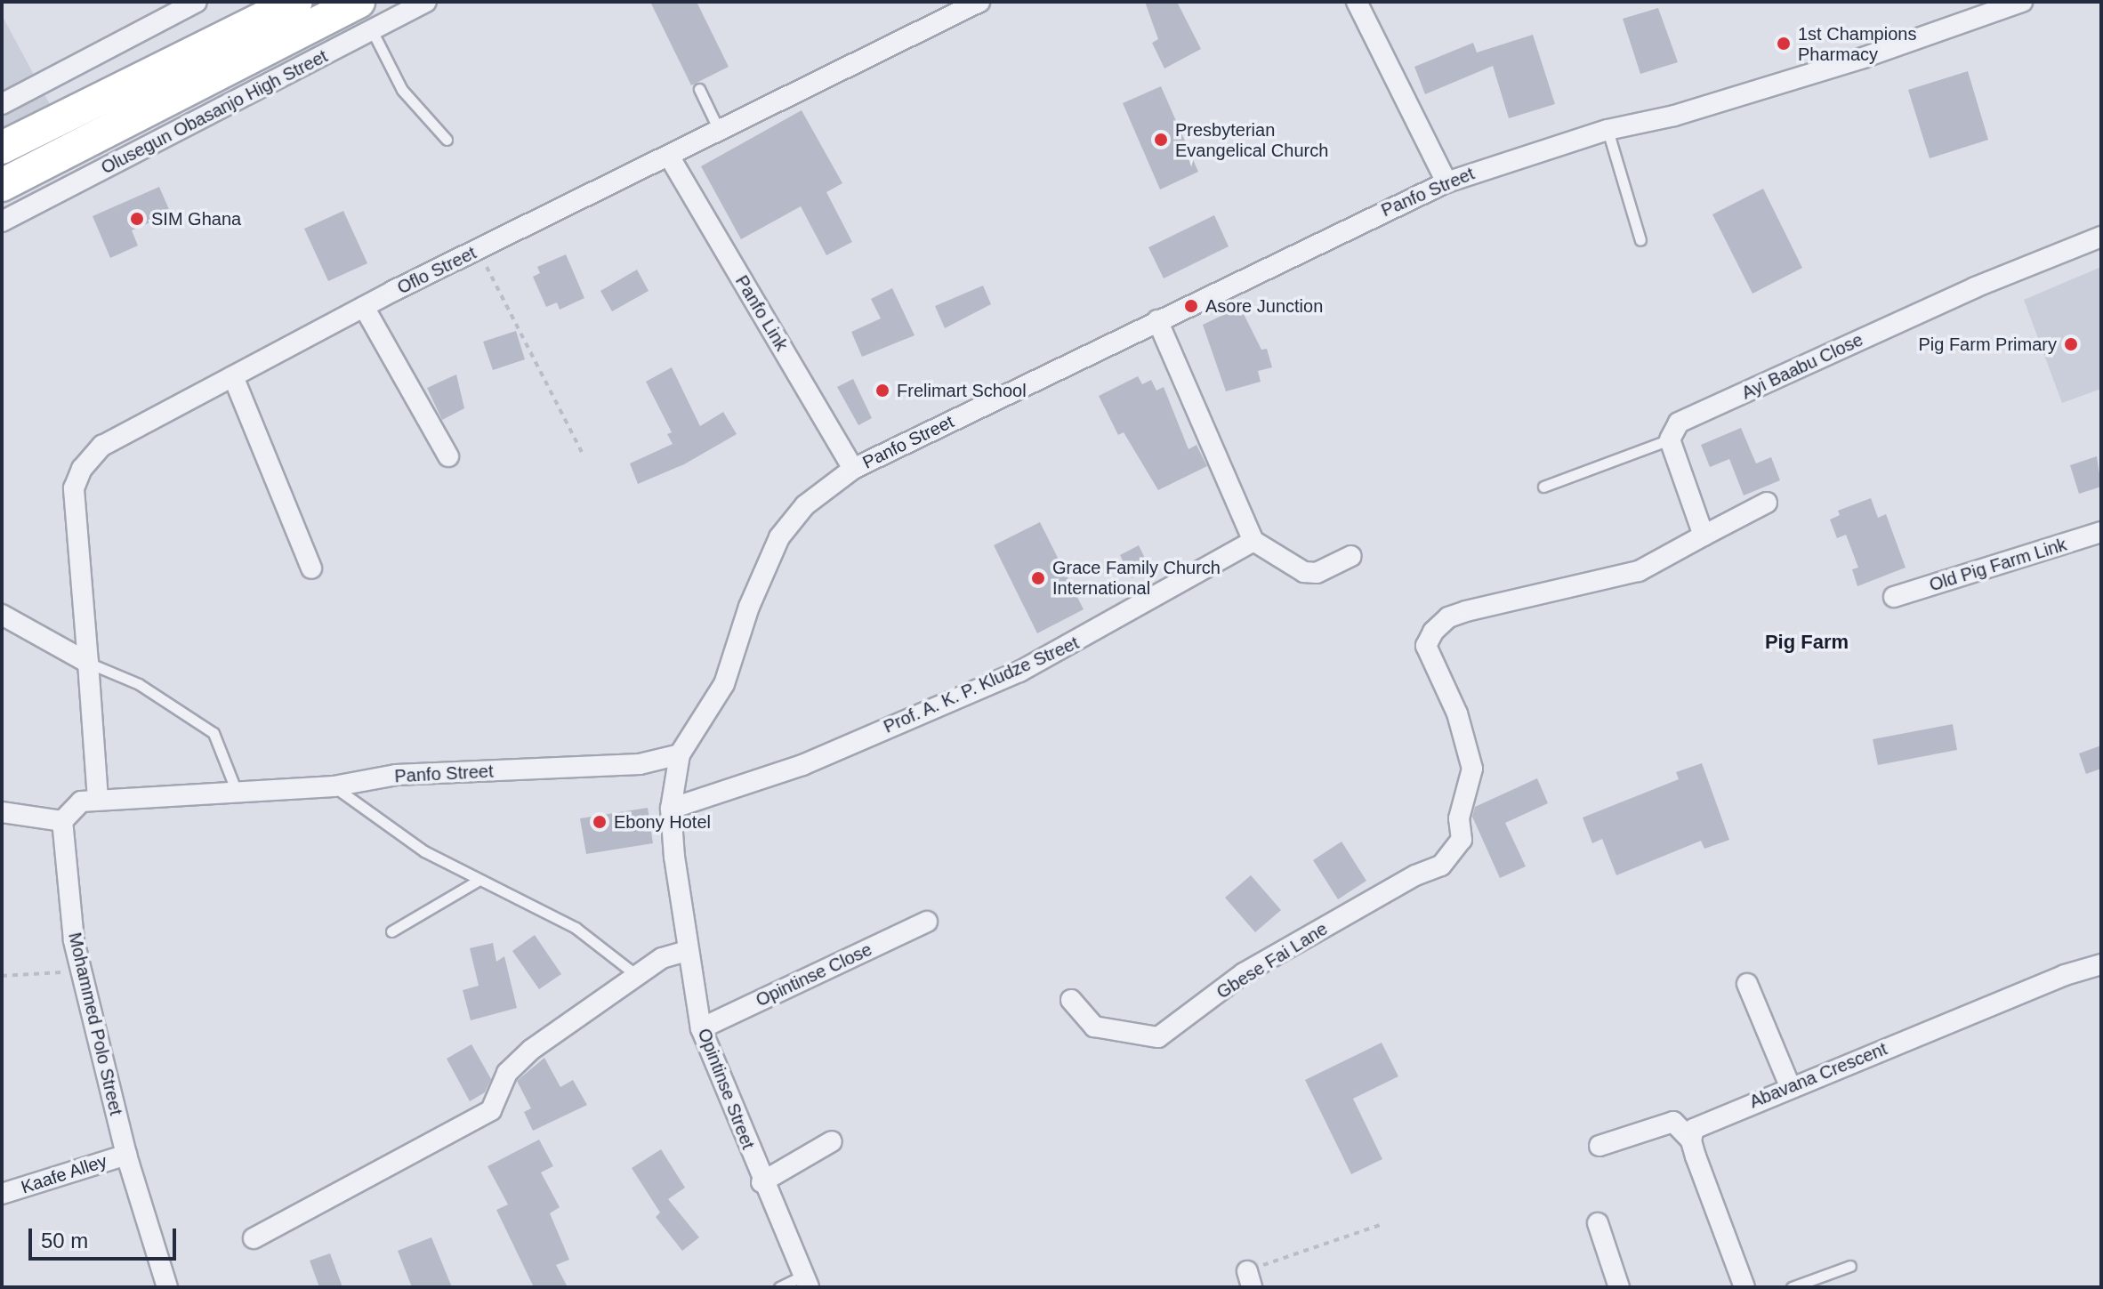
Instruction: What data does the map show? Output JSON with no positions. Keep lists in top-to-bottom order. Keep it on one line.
{"streets":{"main road":["Olusegun Obasanjo High Street"],"street":["Panfo Street","Oflo Street","Panfo Link","Ayi Baabu Close","Old Pig Farm Link","Prof. A. K. P. Kludze Street","Gbese Fai Lane","Opintinse Close","Mohammed Polo Street","Abavana Crescent","Opintinse Street","Kaafe Alley"]},"crossings":[["Panfo Street","Panfo Link"],["Panfo Street","Opintinse Street"],["Oflo Street","Panfo Link"],["Prof. A. K. P. Kludze Street","Opintinse Street"],["Opintinse Close","Opintinse Street"],["Mohammed Polo Street","Kaafe Alley"]],"districts":["Pig Farm"],"places":["1st Champions Pharmacy","Presbyterian Evangelical Church","SIM Ghana","Asore Junction","Pig Farm Primary","Frelimart School","Grace Family Church International","Ebony Hotel"],"scale_bar":"50 m"}
